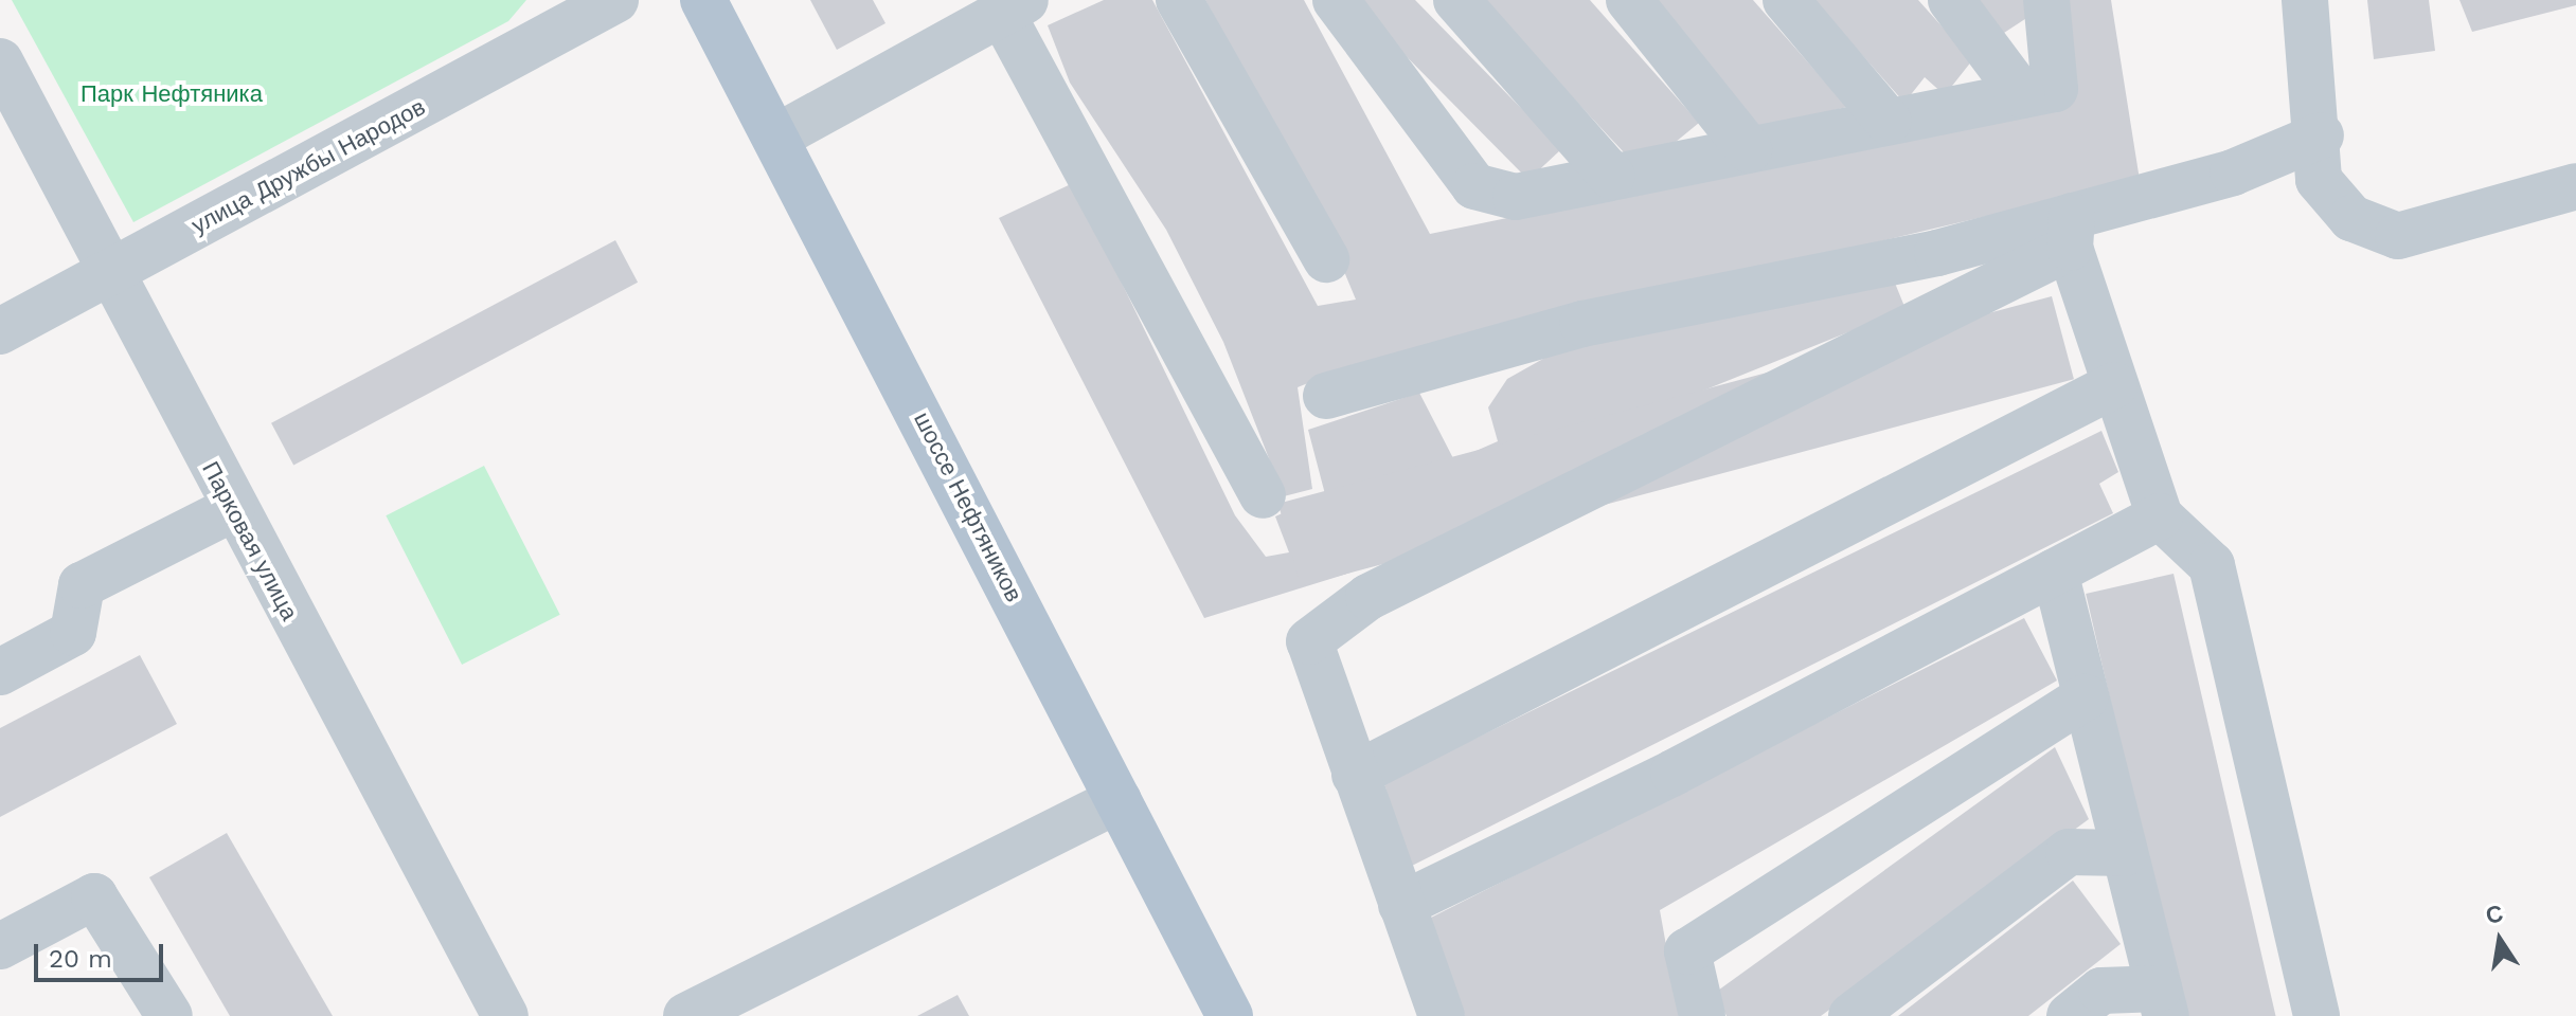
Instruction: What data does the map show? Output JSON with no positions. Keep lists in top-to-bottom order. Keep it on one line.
{"streets":{"main road":["шоссе Нефтяников"],"street":["улица Дружбы Народов","Парковая улица"]},"crossings":[["улица Дружбы Народов","Парковая улица"]],"parks":["Парк Нефтяника"],"scale_bar":"20 m","north":"top"}
